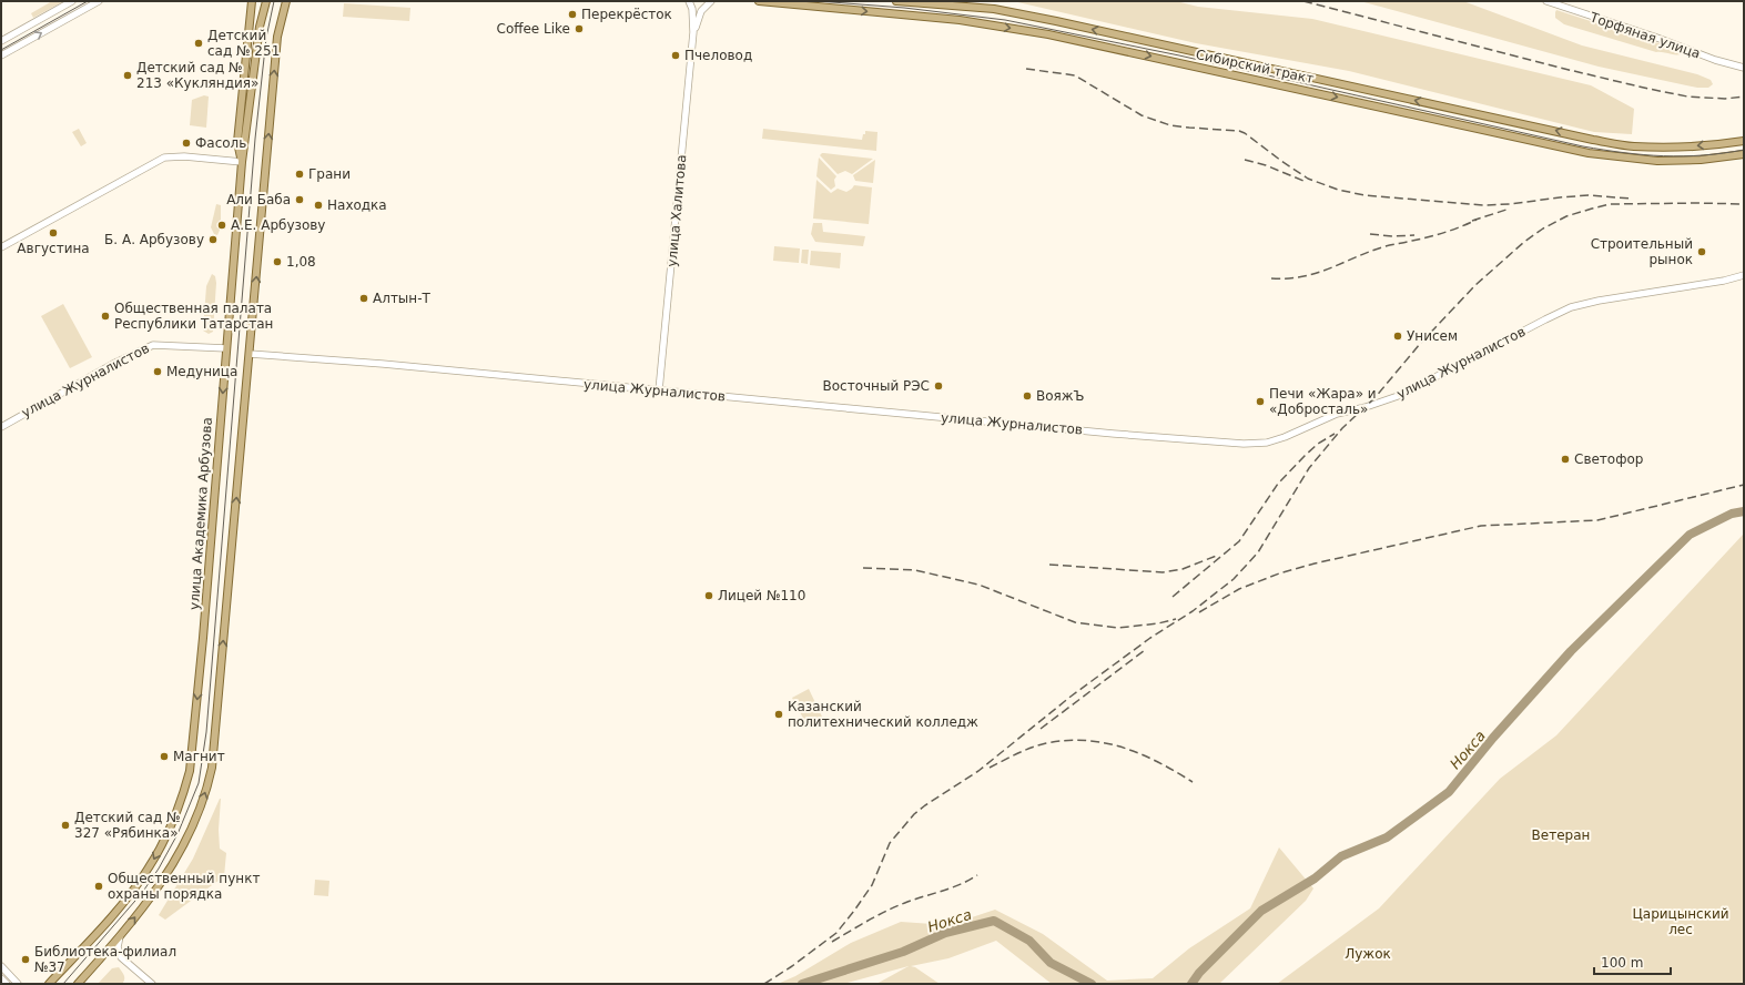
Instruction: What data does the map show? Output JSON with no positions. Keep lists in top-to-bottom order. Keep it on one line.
{"streets":{"main road":["Сибирский тракт","улица Академика Арбузова"],"street":["Торфяная улица","улица Халитова","улица Журналистов"]},"crossings":[["улица Халитова","улица Журналистов"],["улица Журналистов","улица Академика Арбузова"]],"water":["Нокса"],"parks":["Ветеран","Царицынский лес","Лужок"],"places":["Перекрёсток","Coffee Like","Детский сад № 251","Пчеловод","Детский сад № 213 «Кукляндия»","Фасоль","Грани","Али Баба","Находка","А.Е. Арбузову","Августина","Б. А. Арбузову","Строительный рынок","1,08","Алтын-Т","Общественная палата Республики Татарстан","Унисем","Медуница","Восточный РЭС","ВояжЪ","Печи «Жара» и «Добросталь»","Светофор","Лицей №110","Казанский политехнический колледж","Магнит","Детский сад № 327 «Рябинка»","Общественный пункт охраны порядка","Библиотека-филиал №37"],"scale_bar":"100 m"}
